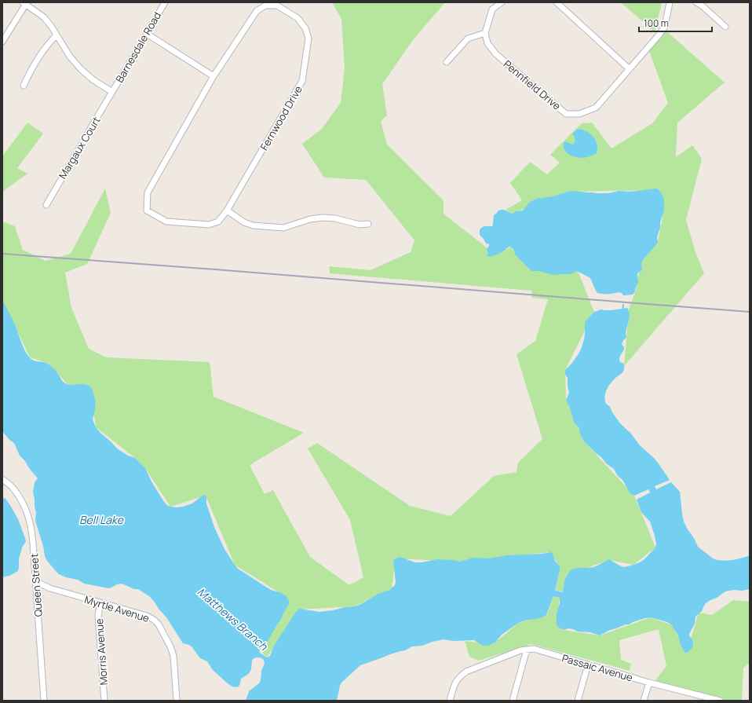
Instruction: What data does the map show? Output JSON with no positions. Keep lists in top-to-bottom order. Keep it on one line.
{"streets":{"street":["Barnesdale Road","Pennfield Drive","Fernwood Drive","Margaux Court","Queen Street","Myrtle Avenue","Morris Avenue","Passaic Avenue"]},"crossings":[["Barnesdale Road","Margaux Court"],["Queen Street","Myrtle Avenue"],["Myrtle Avenue","Morris Avenue"]],"water":["Bell Lake","Matthews Branch"],"scale_bar":"100 m"}
